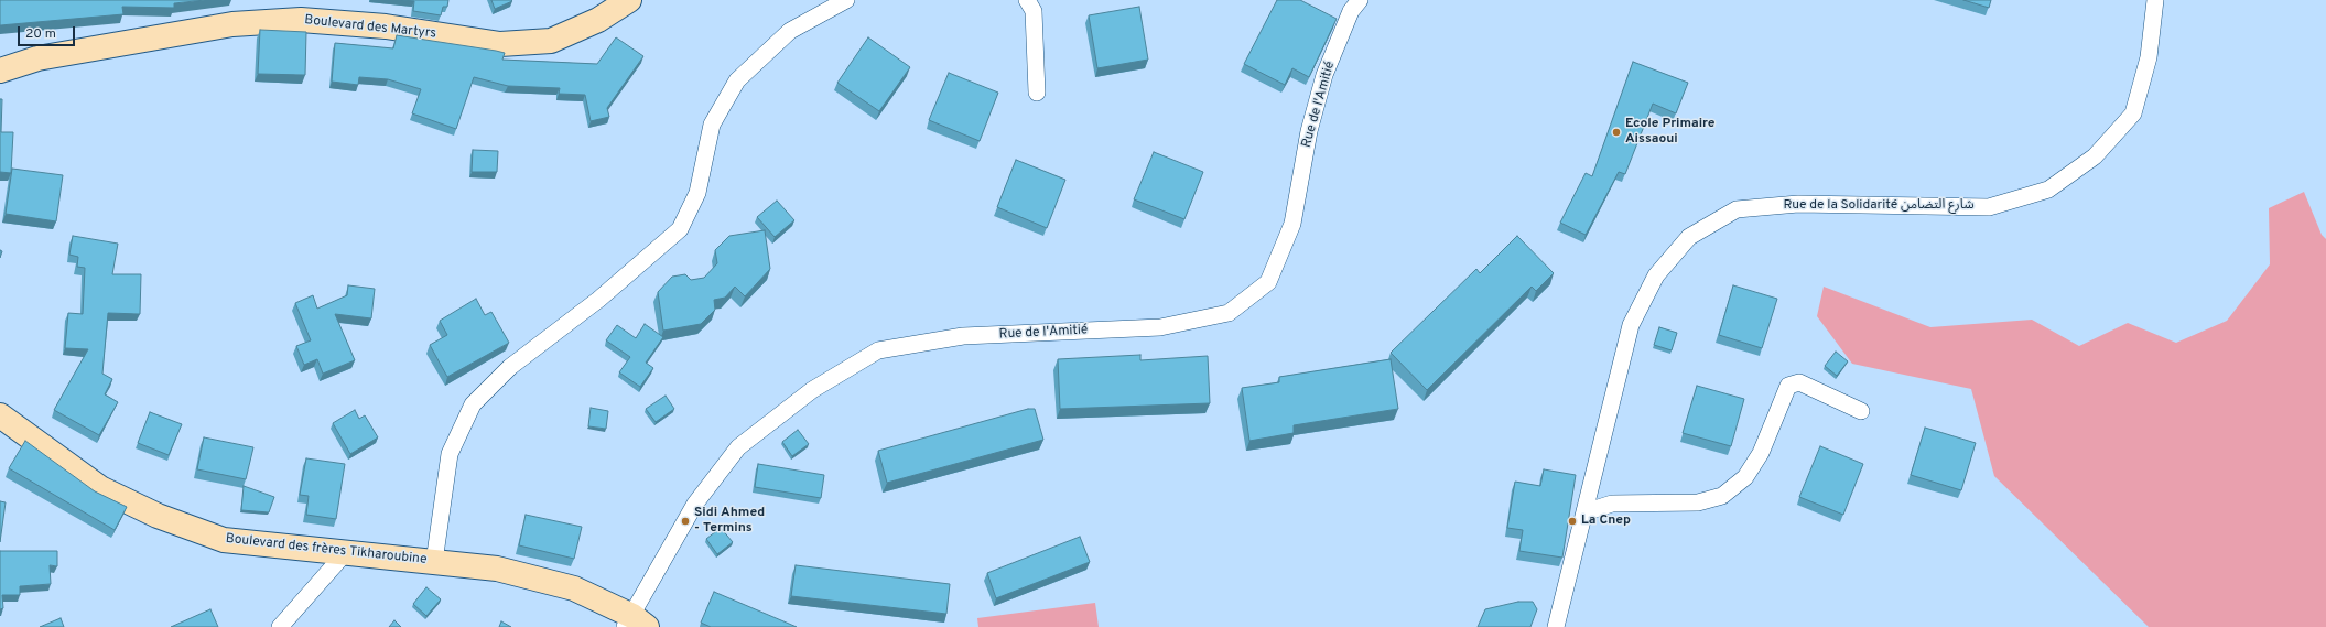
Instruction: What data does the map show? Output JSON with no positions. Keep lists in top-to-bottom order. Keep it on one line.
{"streets":{"street":["Boulevard des Martyrs","Rue de l'Amitié","Rue de la Solidarité شارع التضامن","Boulevard des frères Tikharoubine"]},"crossings":[["Rue de l'Amitié","Boulevard des frères Tikharoubine"]],"places":["Ecole Primaire Aissaoui","Sidi Ahmed - Termins","La Cnep"],"scale_bar":"20 m"}
